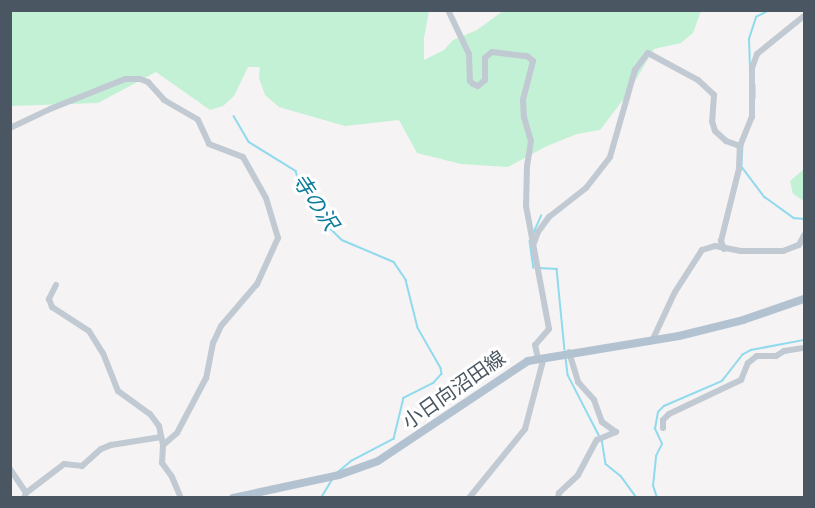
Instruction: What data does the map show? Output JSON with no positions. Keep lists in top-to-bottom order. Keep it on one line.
{"streets":{"main road":["小日向沼田線"]},"water":["寺の沢"]}
